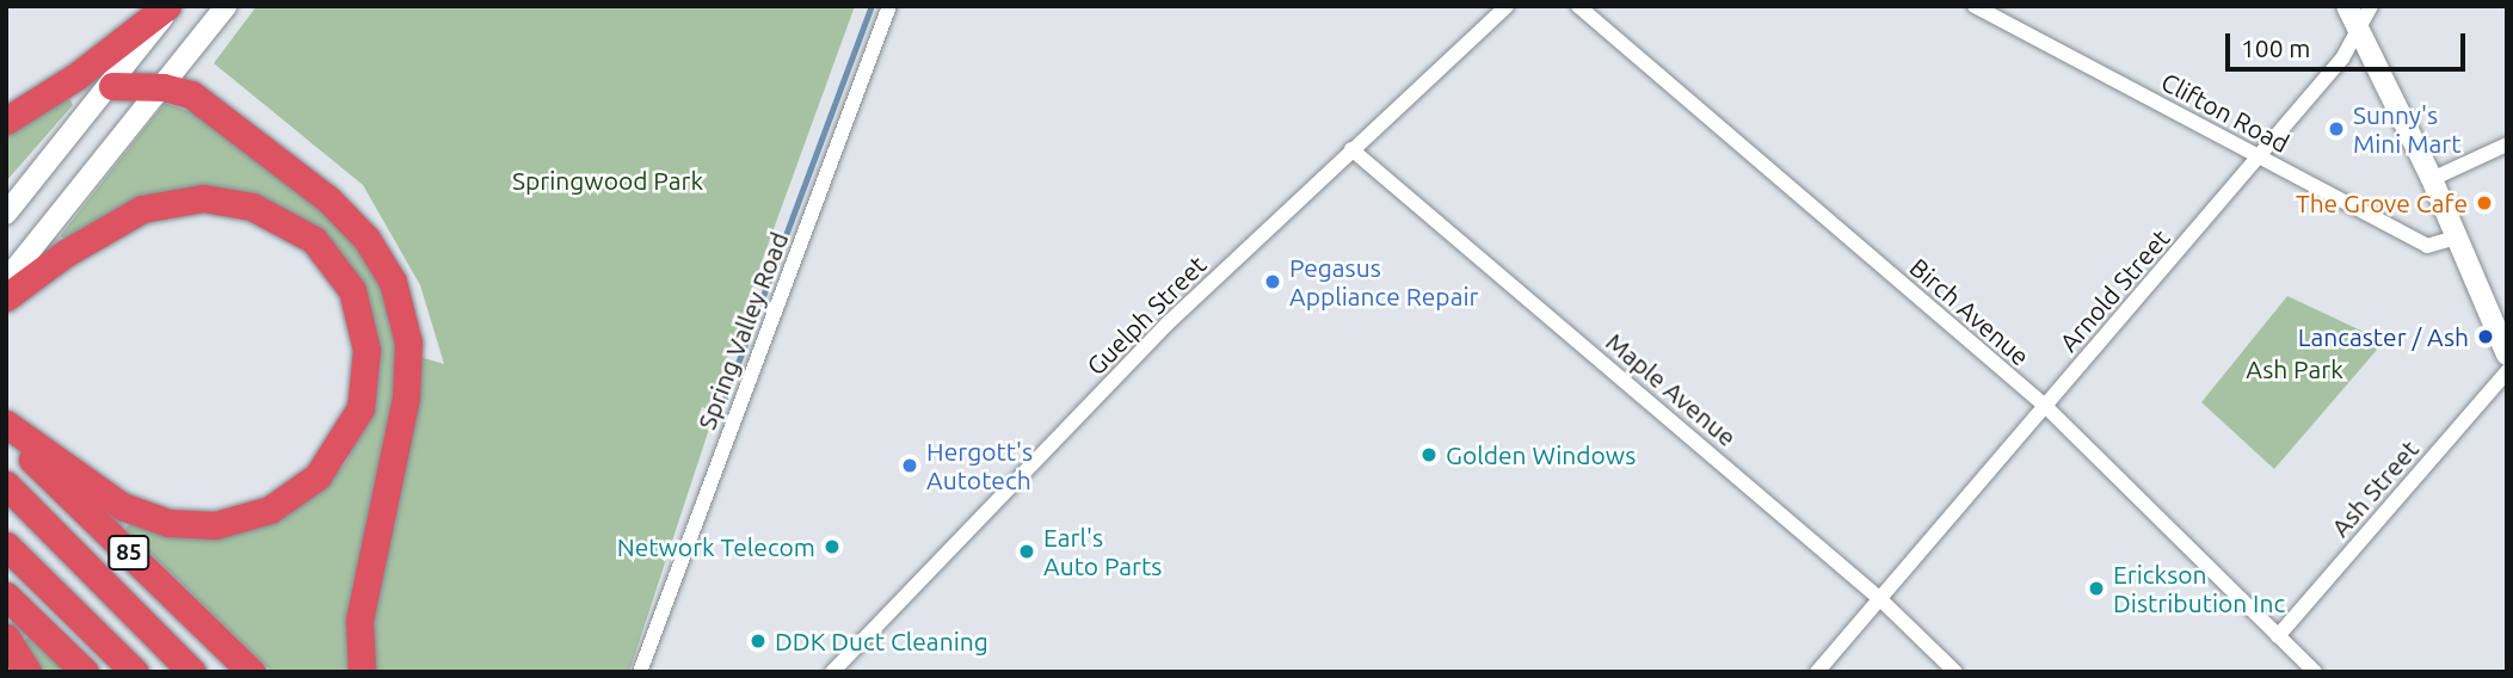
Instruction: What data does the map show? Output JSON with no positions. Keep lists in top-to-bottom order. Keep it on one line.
{"streets":{"highway":["85"],"street":["Clifton Road","Arnold Street","Birch Avenue","Guelph Street","Spring Valley Road","Maple Avenue","Ash Street"]},"crossings":[["Clifton Road","Arnold Street"],["Arnold Street","Birch Avenue"],["Arnold Street","Maple Avenue"],["Birch Avenue","Ash Street"],["Guelph Street","Maple Avenue"]],"parks":["Springwood Park","Ash Park"],"places":["Sunny's Mini Mart","The Grove Cafe","Pegasus Appliance Repair","Lancaster / Ash","Golden Windows","Hergott's Autotech","Network Telecom","Earl's Auto Parts","Erickson Distribution Inc","DDK Duct Cleaning"],"scale_bar":"100 m"}
